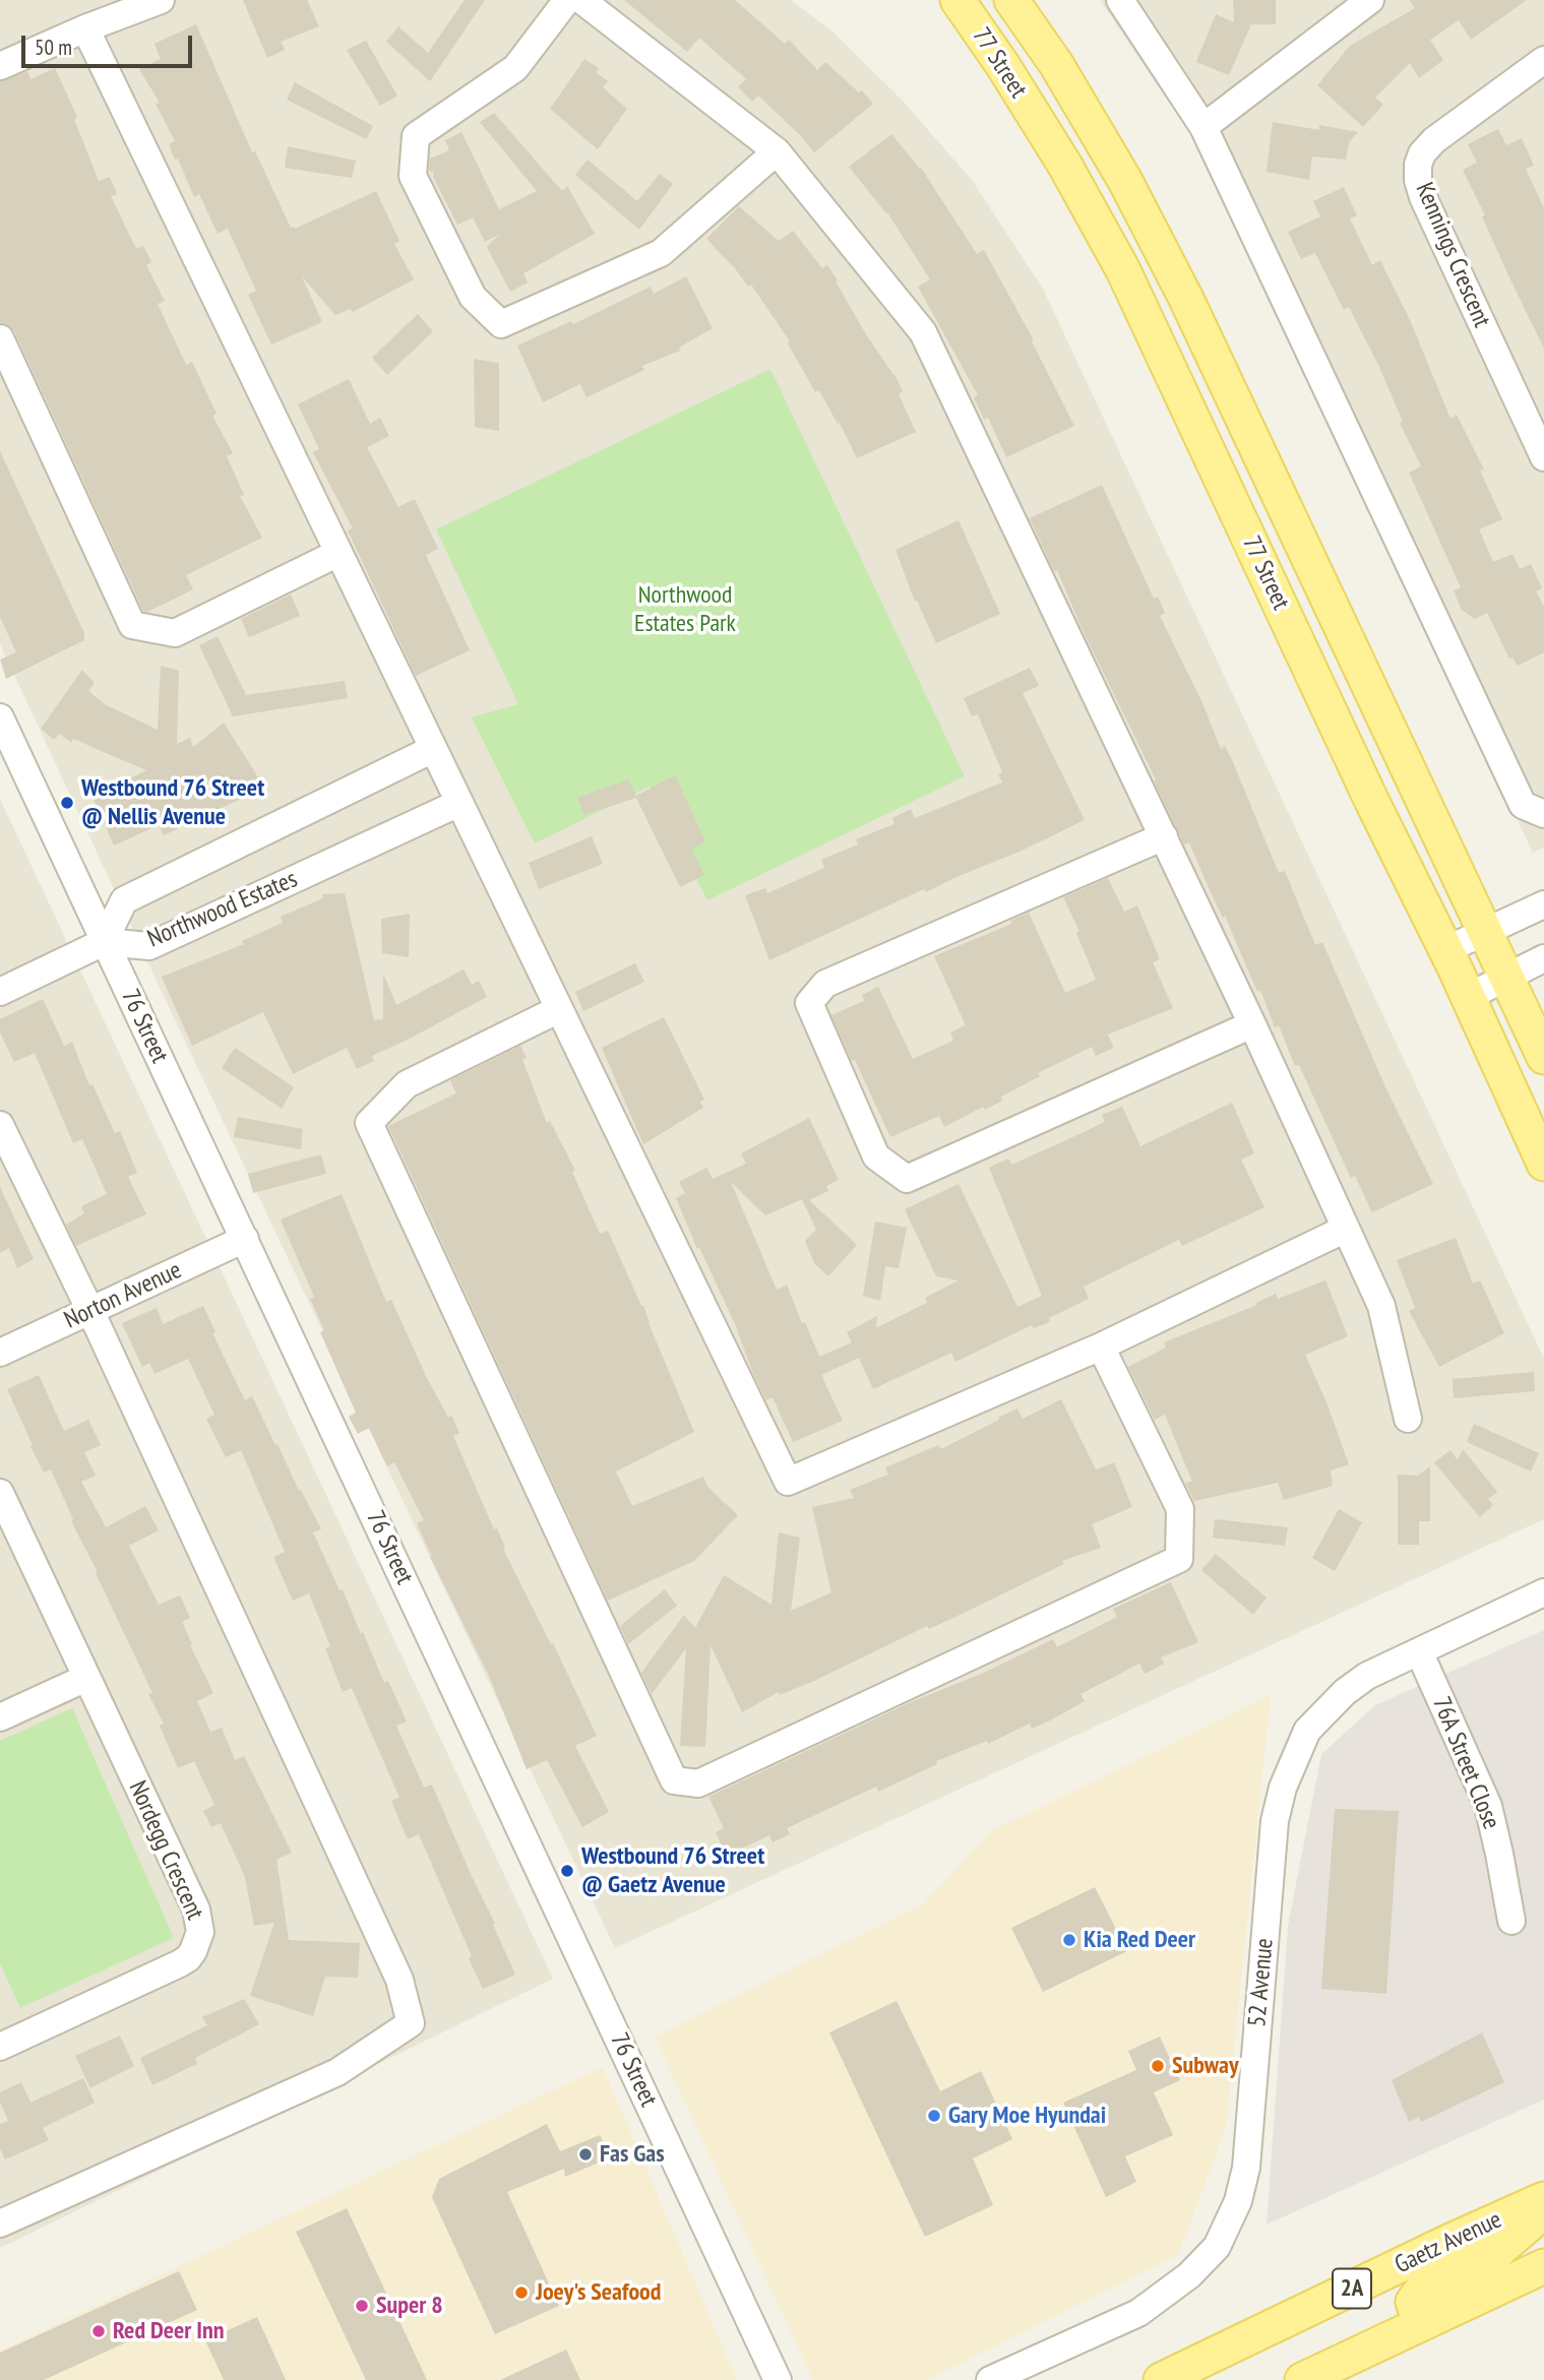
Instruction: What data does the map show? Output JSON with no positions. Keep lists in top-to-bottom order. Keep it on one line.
{"streets":{"main road":["77 Street","Gaetz Avenue","2A"],"street":["Kennings Crescent","Northwood Estates","76 Street","Norton Avenue","76A Street Close","Nordegg Crescent","52 Avenue"]},"crossings":[["Northwood Estates","76 Street"],["76 Street","Norton Avenue"],["76A Street Close","52 Avenue"]],"parks":["Northwood Estates Park"],"places":["Westbound 76 Street @ Nellis Avenue","Westbound 76 Street @ Gaetz Avenue","Kia Red Deer","Subway","Gary Moe Hyundai","Fas Gas","Joey's Seafood","Super 8","Red Deer Inn"],"scale_bar":"50 m"}
